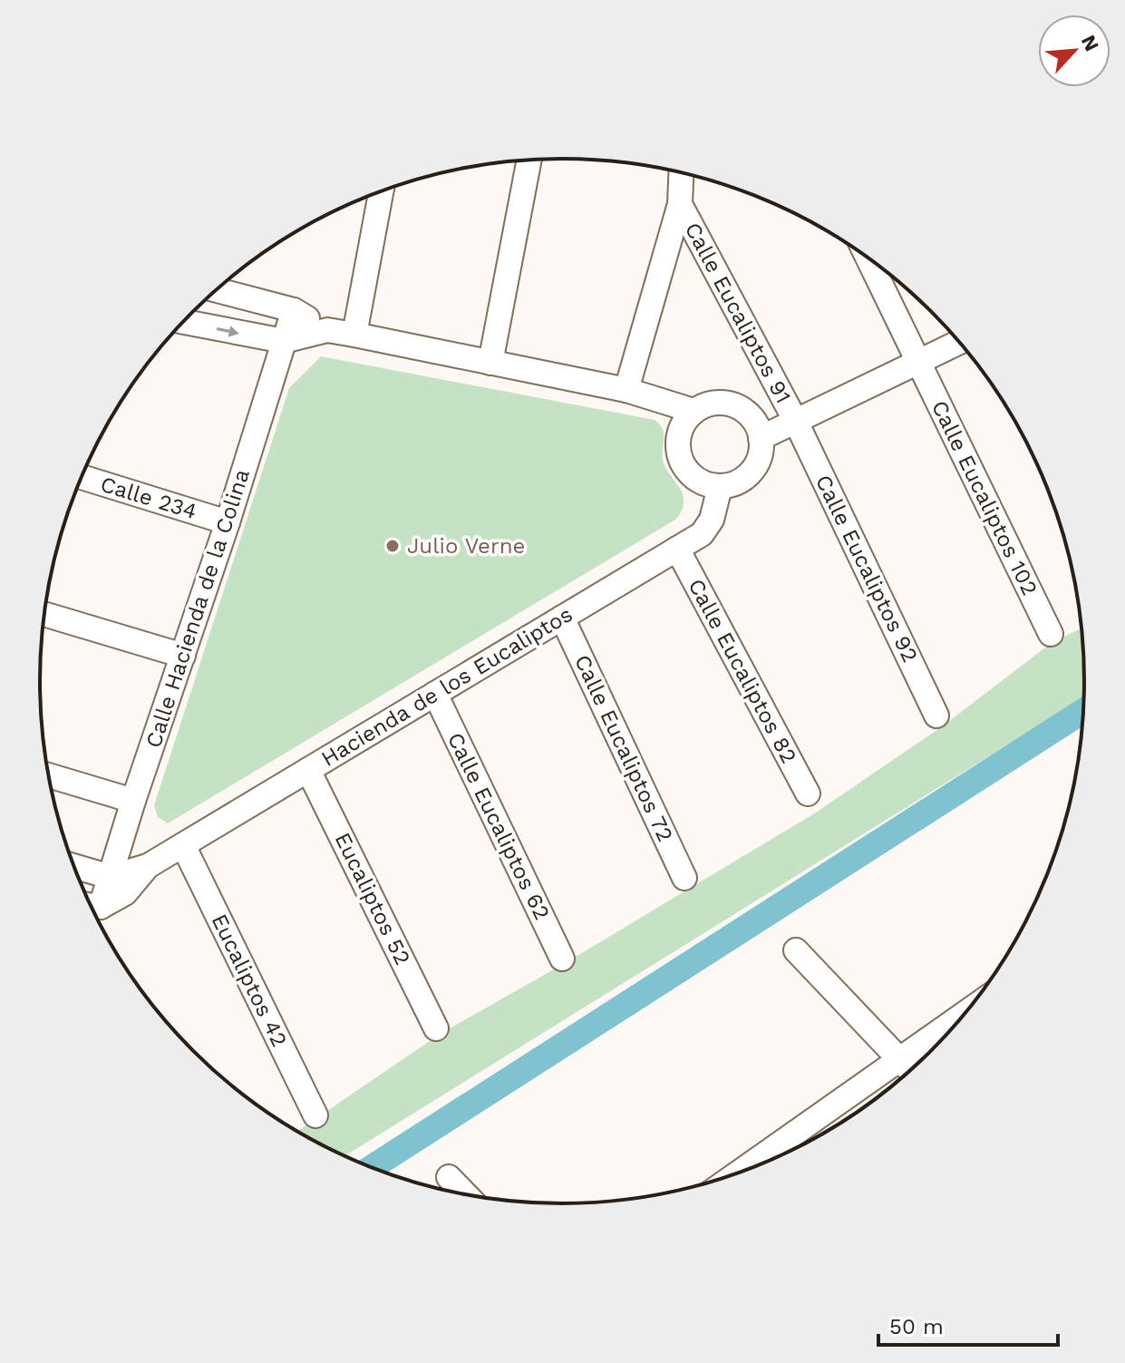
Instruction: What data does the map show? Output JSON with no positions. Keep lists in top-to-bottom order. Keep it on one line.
{"streets":{"street":["Calle Eucaliptos 91","Calle 234","Calle Eucaliptos 102","Calle Eucaliptos 92","Calle Hacienda de la Colina","Calle Eucaliptos 82","Hacienda de los Eucaliptos","Calle Eucaliptos 72","Calle Eucaliptos 62","Eucaliptos 52","Eucaliptos 42"]},"crossings":[["Calle Eucaliptos 91","Calle Eucaliptos 92"],["Calle 234","Calle Hacienda de la Colina"],["Calle Hacienda de la Colina","Hacienda de los Eucaliptos"],["Calle Eucaliptos 82","Hacienda de los Eucaliptos"],["Hacienda de los Eucaliptos","Calle Eucaliptos 72"],["Hacienda de los Eucaliptos","Calle Eucaliptos 62"],["Hacienda de los Eucaliptos","Eucaliptos 52"],["Hacienda de los Eucaliptos","Eucaliptos 42"]],"places":["Julio Verne"],"scale_bar":"50 m","north":"top right"}
